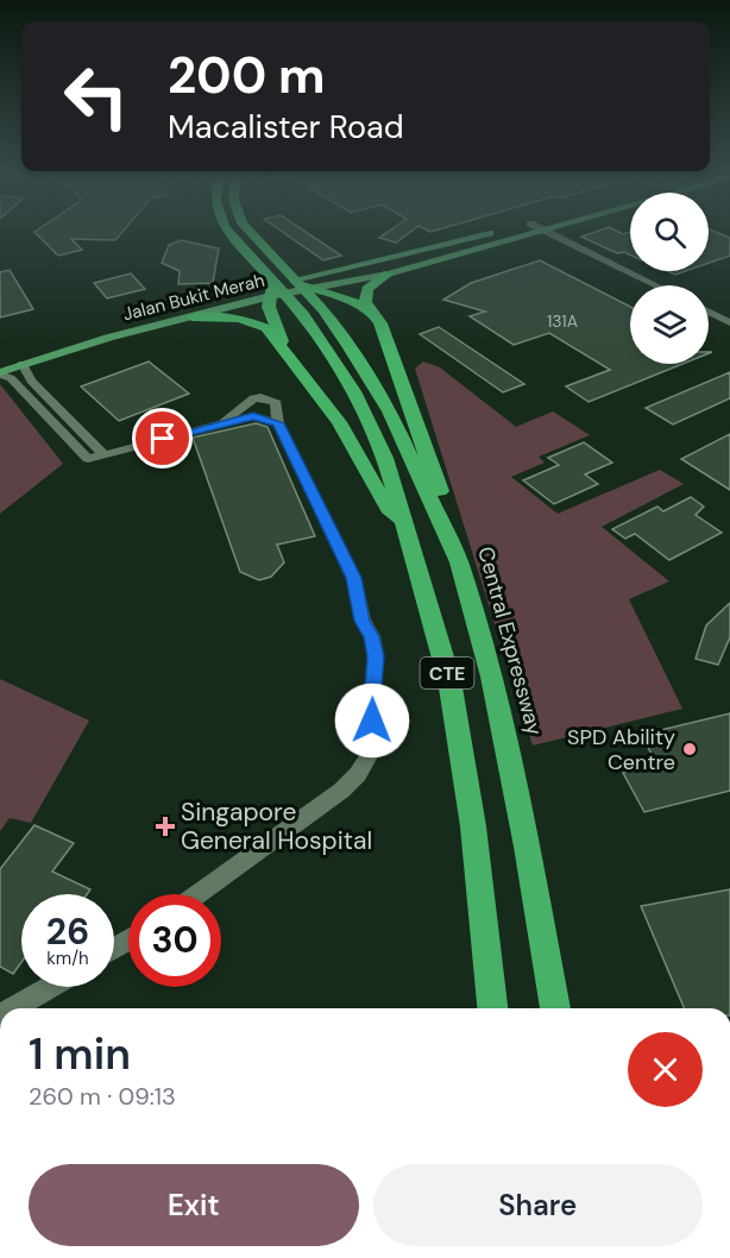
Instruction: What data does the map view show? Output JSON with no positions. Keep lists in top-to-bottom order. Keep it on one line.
{"streets":{"highway":["Central Expressway","CTE"],"main road":["Jalan Bukit Merah"]},"places":{"other":["SPD Ability Centre"],"health":["Singapore General Hospital"]},"house_numbers":["131A"],"page":{"turn":["200 m","Macalister Road"],"speed":"26 km/h","limit":"30","heading":["1 min","260 m · 09:13"],"buttons":["Exit","Share"]}}
